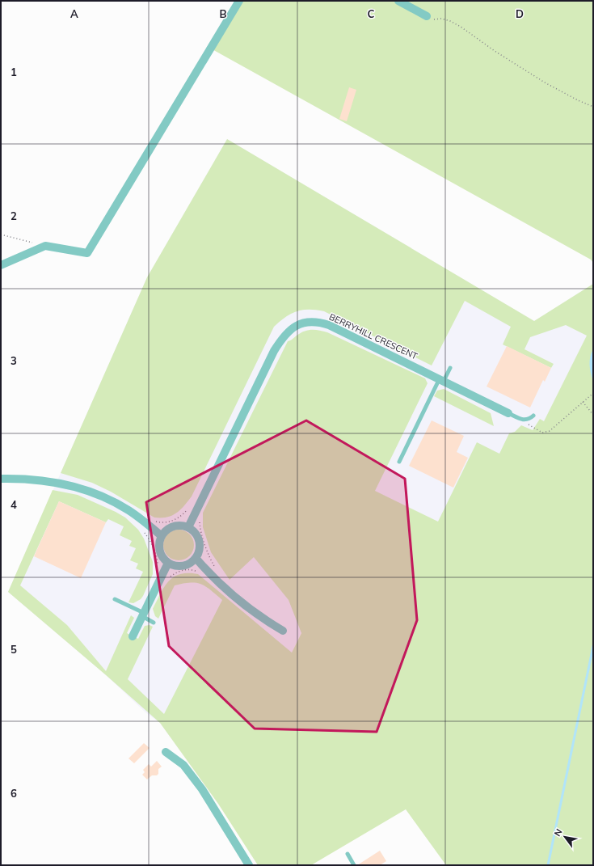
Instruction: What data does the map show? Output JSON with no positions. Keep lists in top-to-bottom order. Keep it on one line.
{"streets":{"street":["BERRYHILL CRESCENT"]},"north":"top left","grid":{"columns":["A","B","C","D"],"rows":["1","2","3","4","5","6"]}}
